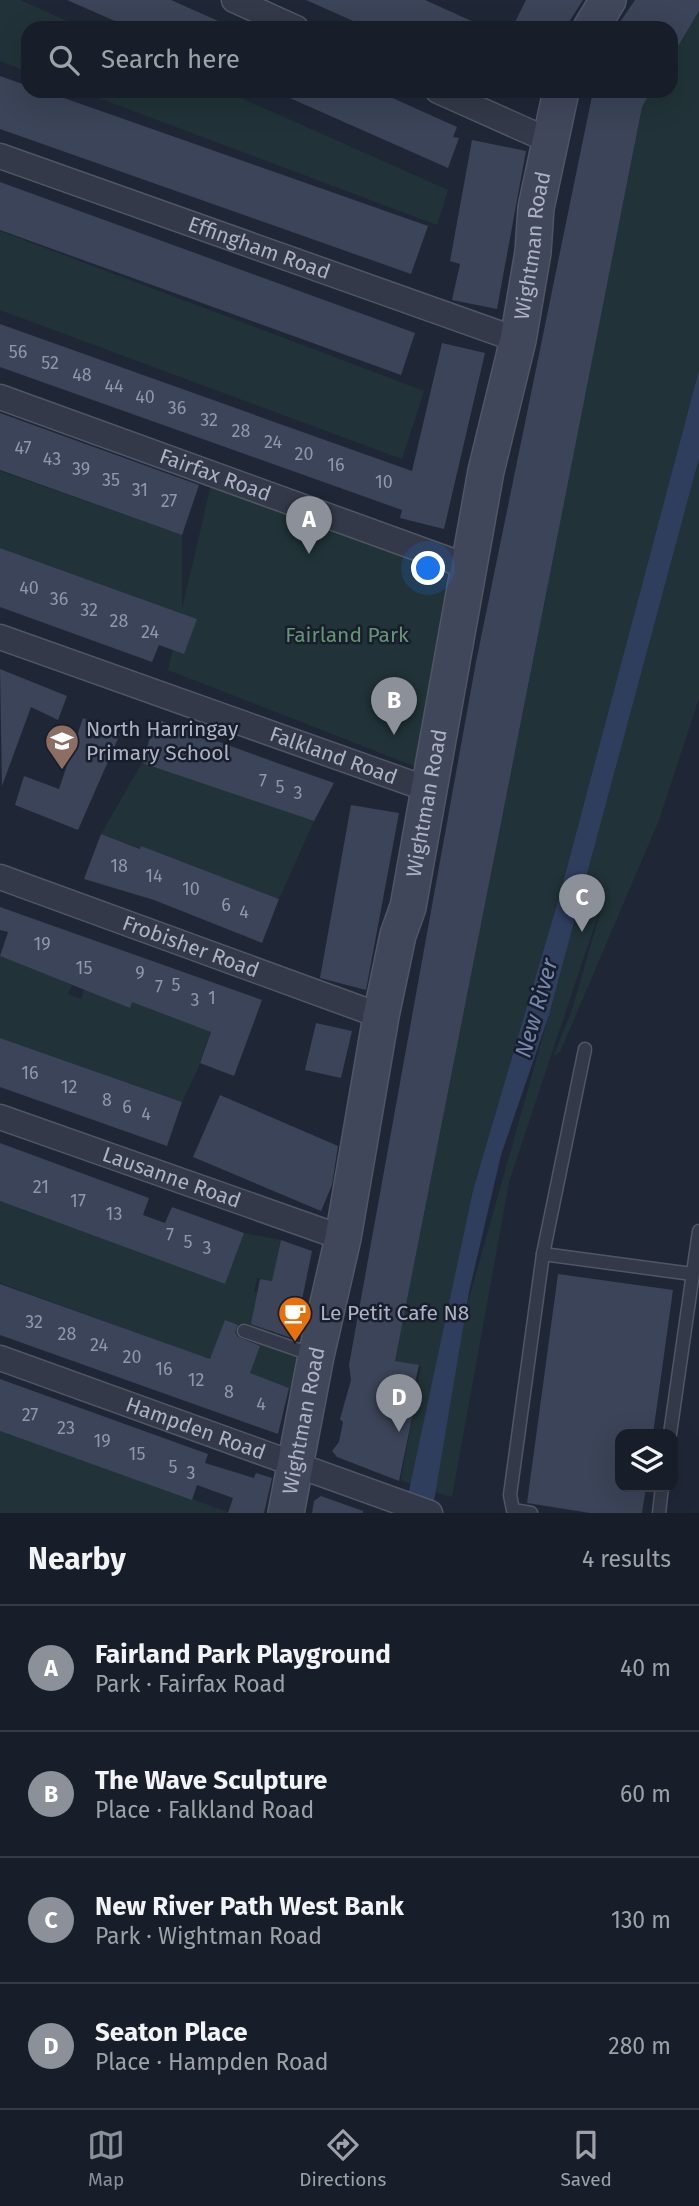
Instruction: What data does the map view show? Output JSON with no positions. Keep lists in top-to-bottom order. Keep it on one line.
{"streets":{"main road":["Wightman Road"],"street":["Effingham Road","Fairfax Road","Falkland Road","Frobisher Road","Lausanne Road","Hampden Road"]},"crossings":[["Wightman Road","Effingham Road"],["Wightman Road","Fairfax Road"],["Wightman Road","Falkland Road"],["Wightman Road","Frobisher Road"],["Wightman Road","Lausanne Road"],["Wightman Road","Hampden Road"]],"water":["New River"],"parks":["Fairland Park"],"places":{"school or university":["North Harringay Primary School"],"cafe":["Le Petit Cafe N8"]},"house_numbers":["56","52","48","44","40","36","32","28","24","47","20","43","16","39","35","10","31","27","40","36","32","28","24","7","5","3","18","14","10","6","4","19","15","9","5","7","1","3","16","12","8","6","4","21","17","13","7","5","3","32","28","24","20","16","12","8","4","27","23","19","15","5","3"],"page":{"search":"Search here","pins":["A","B","C","D"],"heading":["Nearby","4 results"],"list":[{"mark":"A","name":"Fairland Park Playground","note":"Park · Fairfax Road","value":"40 m"},{"mark":"B","name":"The Wave Sculpture","note":"Place · Falkland Road","value":"60 m"},{"mark":"C","name":"New River Path West Bank","note":"Park · Wightman Road","value":"130 m"},{"mark":"D","name":"Seaton Place","note":"Place · Hampden Road","value":"280 m"}],"nav":["Map","Directions","Saved"]}}
